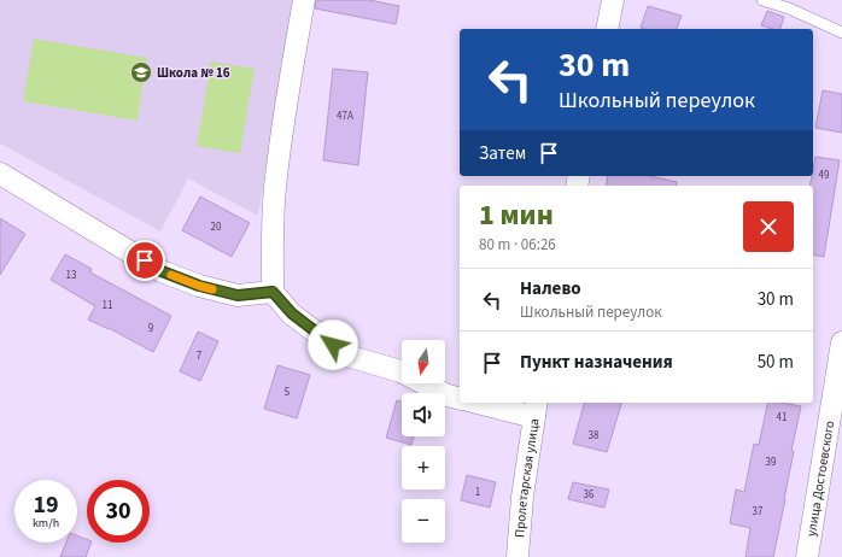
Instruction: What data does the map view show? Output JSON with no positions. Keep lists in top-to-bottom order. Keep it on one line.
{"streets":{"street":["Пролетарская улица","улица Достоевского"]},"places":{"school or university":["Школа № 16"]},"house_numbers":["47А","49","20","13","11","9","7","5","41","38","39","1","36","37"],"north":"bottom","page":{"turn":["30 m","Школьный переулок"],"then":"Затем","heading":["1 мин","80 m · 06:26"],"list":[{"name":"Налево","note":"Школьный переулок","value":"30 m"},{"name":"Пункт назначения","value":"50 m"}],"map_buttons":["+","−"],"speed":"19 km/h","limit":"30"}}
